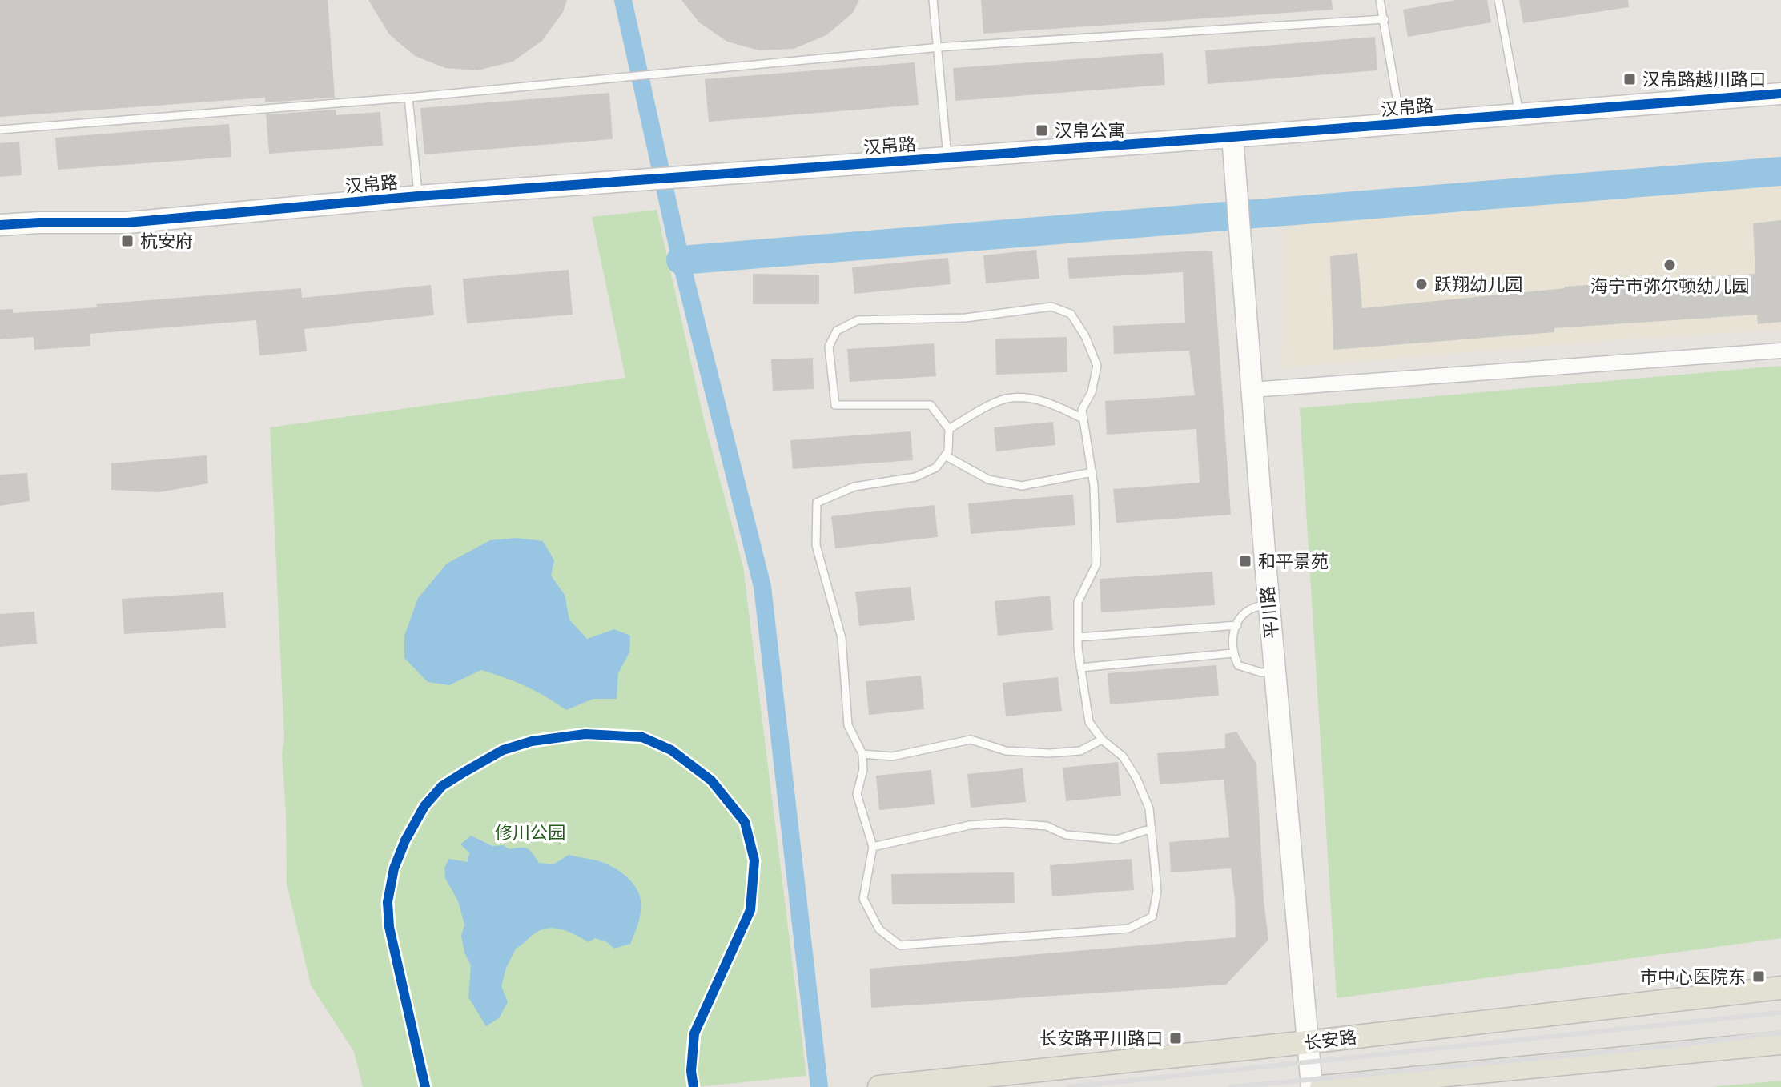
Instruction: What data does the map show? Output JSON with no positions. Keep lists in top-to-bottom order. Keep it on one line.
{"streets":{"main road":["长安路"],"street":["汉帛路","平川路"]},"crossings":[["汉帛路","平川路"],["平川路","长安路"]],"parks":["修川公园"],"places":{"transit":["汉帛路越川路口","汉帛公寓","杭安府","和平景苑","市中心医院东","长安路平川路口"],"other":["海宁市弥尔顿幼儿园","跃翔幼儿园"]}}
